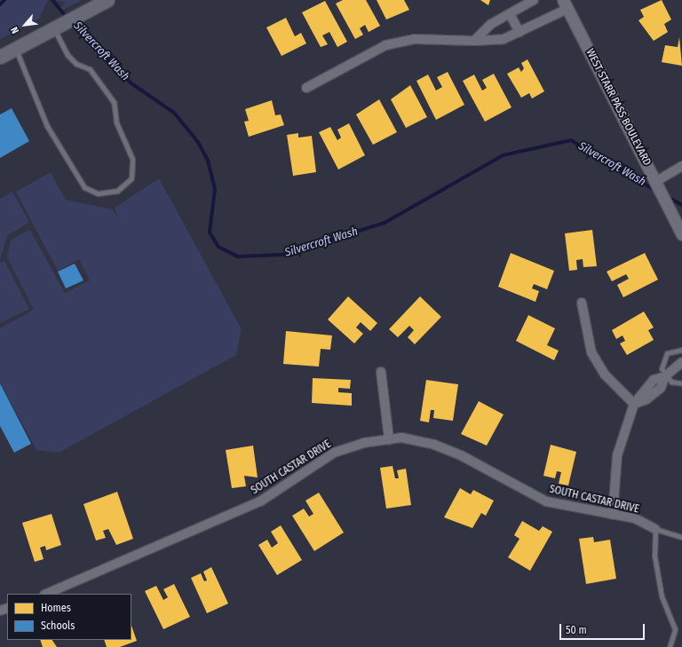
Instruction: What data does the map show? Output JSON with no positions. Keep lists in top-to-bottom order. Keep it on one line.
{"streets":{"street":["WEST STARR PASS BOULEVARD","SOUTH CASTAR DRIVE"]},"water":["Silvercroft Wash"],"legend":["Homes","Schools"],"scale_bar":"50 m","north":"bottom left"}
